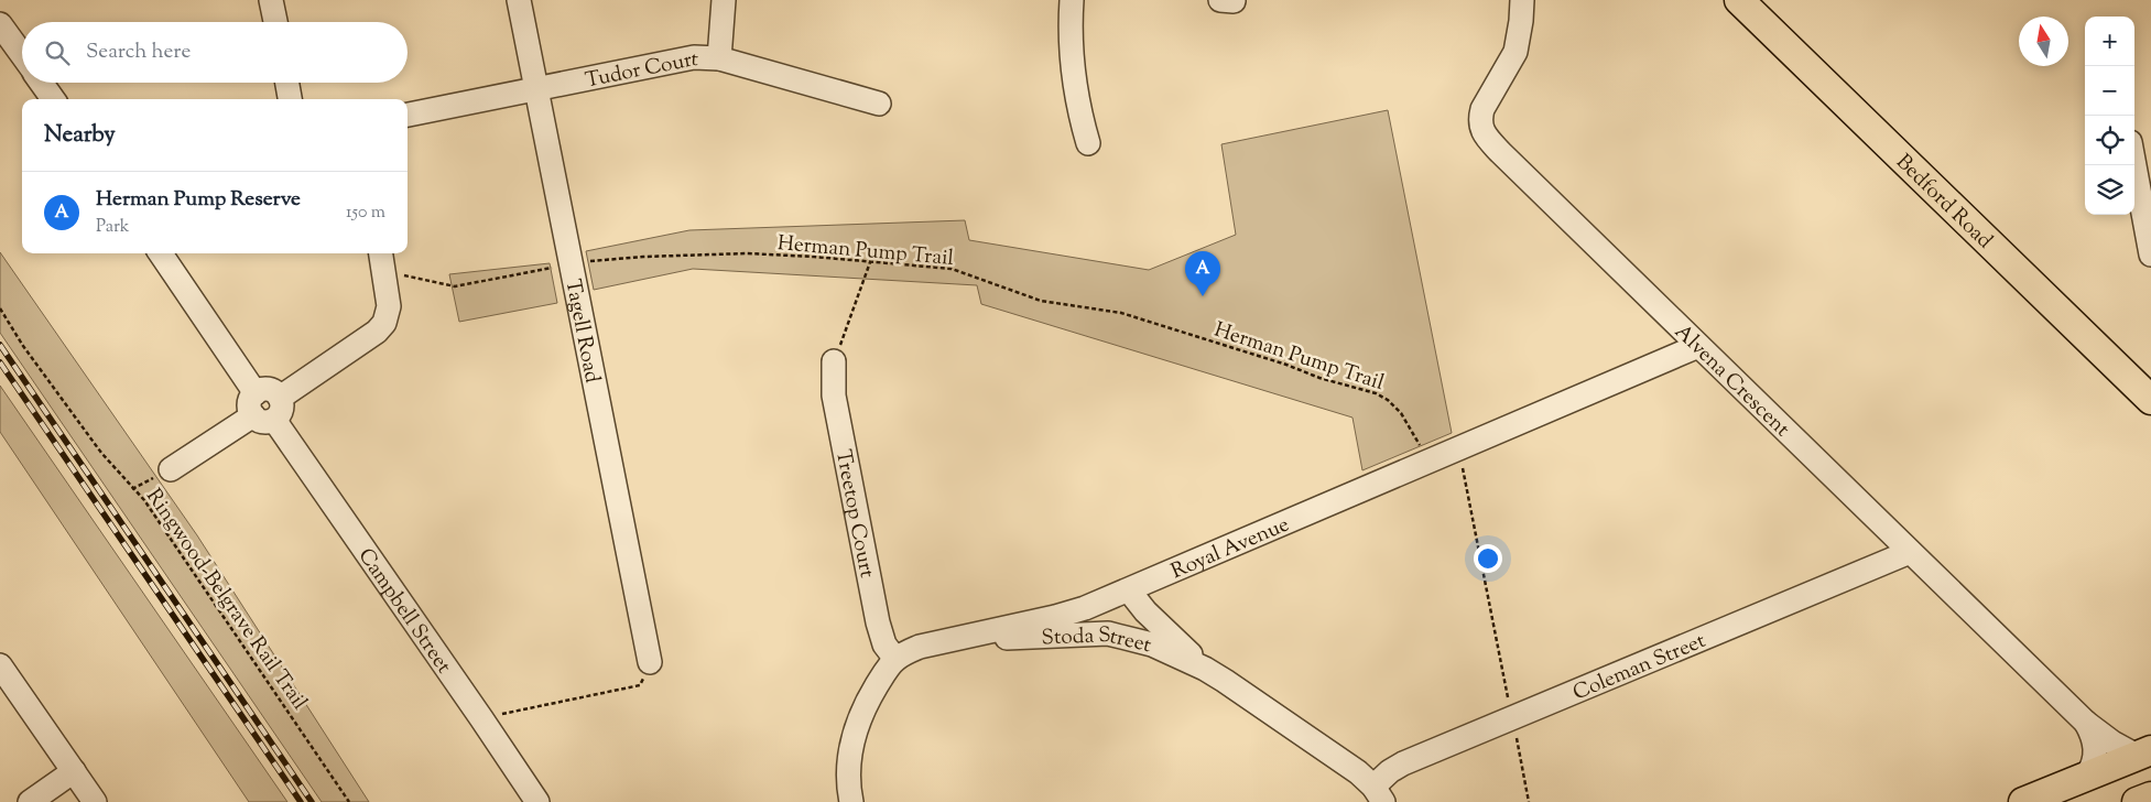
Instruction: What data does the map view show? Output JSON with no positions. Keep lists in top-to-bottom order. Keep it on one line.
{"streets":{"main road":["Bedford Road"],"street":["Tudor Court","Tagell Road","Alvena Crescent","Treetop Court","Royal Avenue","Campbell Street","Stoda Street","Coleman Street"],"path":["Herman Pump Trail","Ringwood-Belgrave Rail Trail"]},"crossings":[["Tudor Court","Tagell Road"],["Herman Pump Trail","Tagell Road"],["Herman Pump Trail","Royal Avenue"],["Alvena Crescent","Royal Avenue"],["Alvena Crescent","Coleman Street"],["Treetop Court","Royal Avenue"],["Royal Avenue","Stoda Street"],["Stoda Street","Coleman Street"]],"north":"top","page":{"map_buttons":["+","−"],"search":"Search here","heading":"Nearby","list":[{"mark":"A","name":"Herman Pump Reserve","note":"Park","value":"150 m"}],"pins":"A"}}
